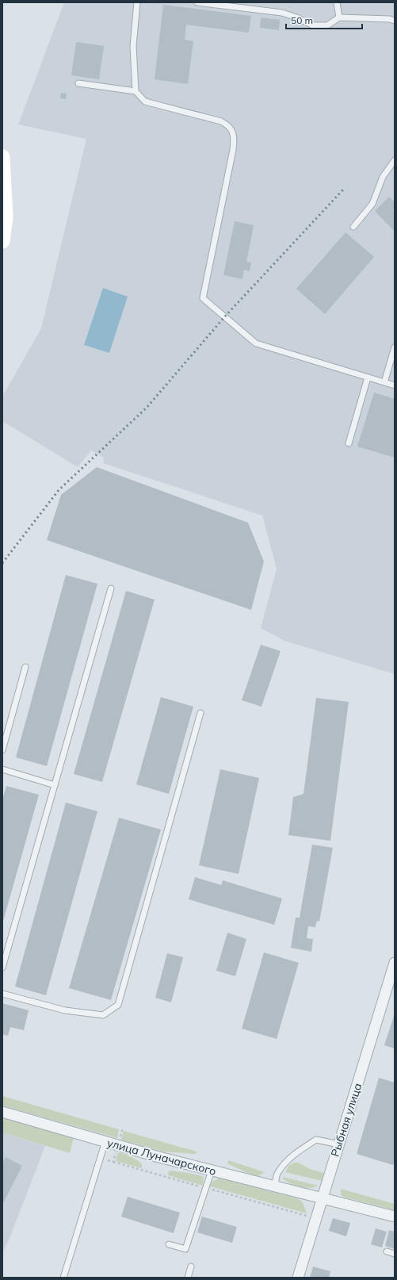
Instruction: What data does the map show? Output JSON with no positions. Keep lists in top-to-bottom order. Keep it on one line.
{"streets":{"street":["Рыбная улица","улица Луначарского"]},"crossings":[["Рыбная улица","улица Луначарского"]],"scale_bar":"50 m"}
